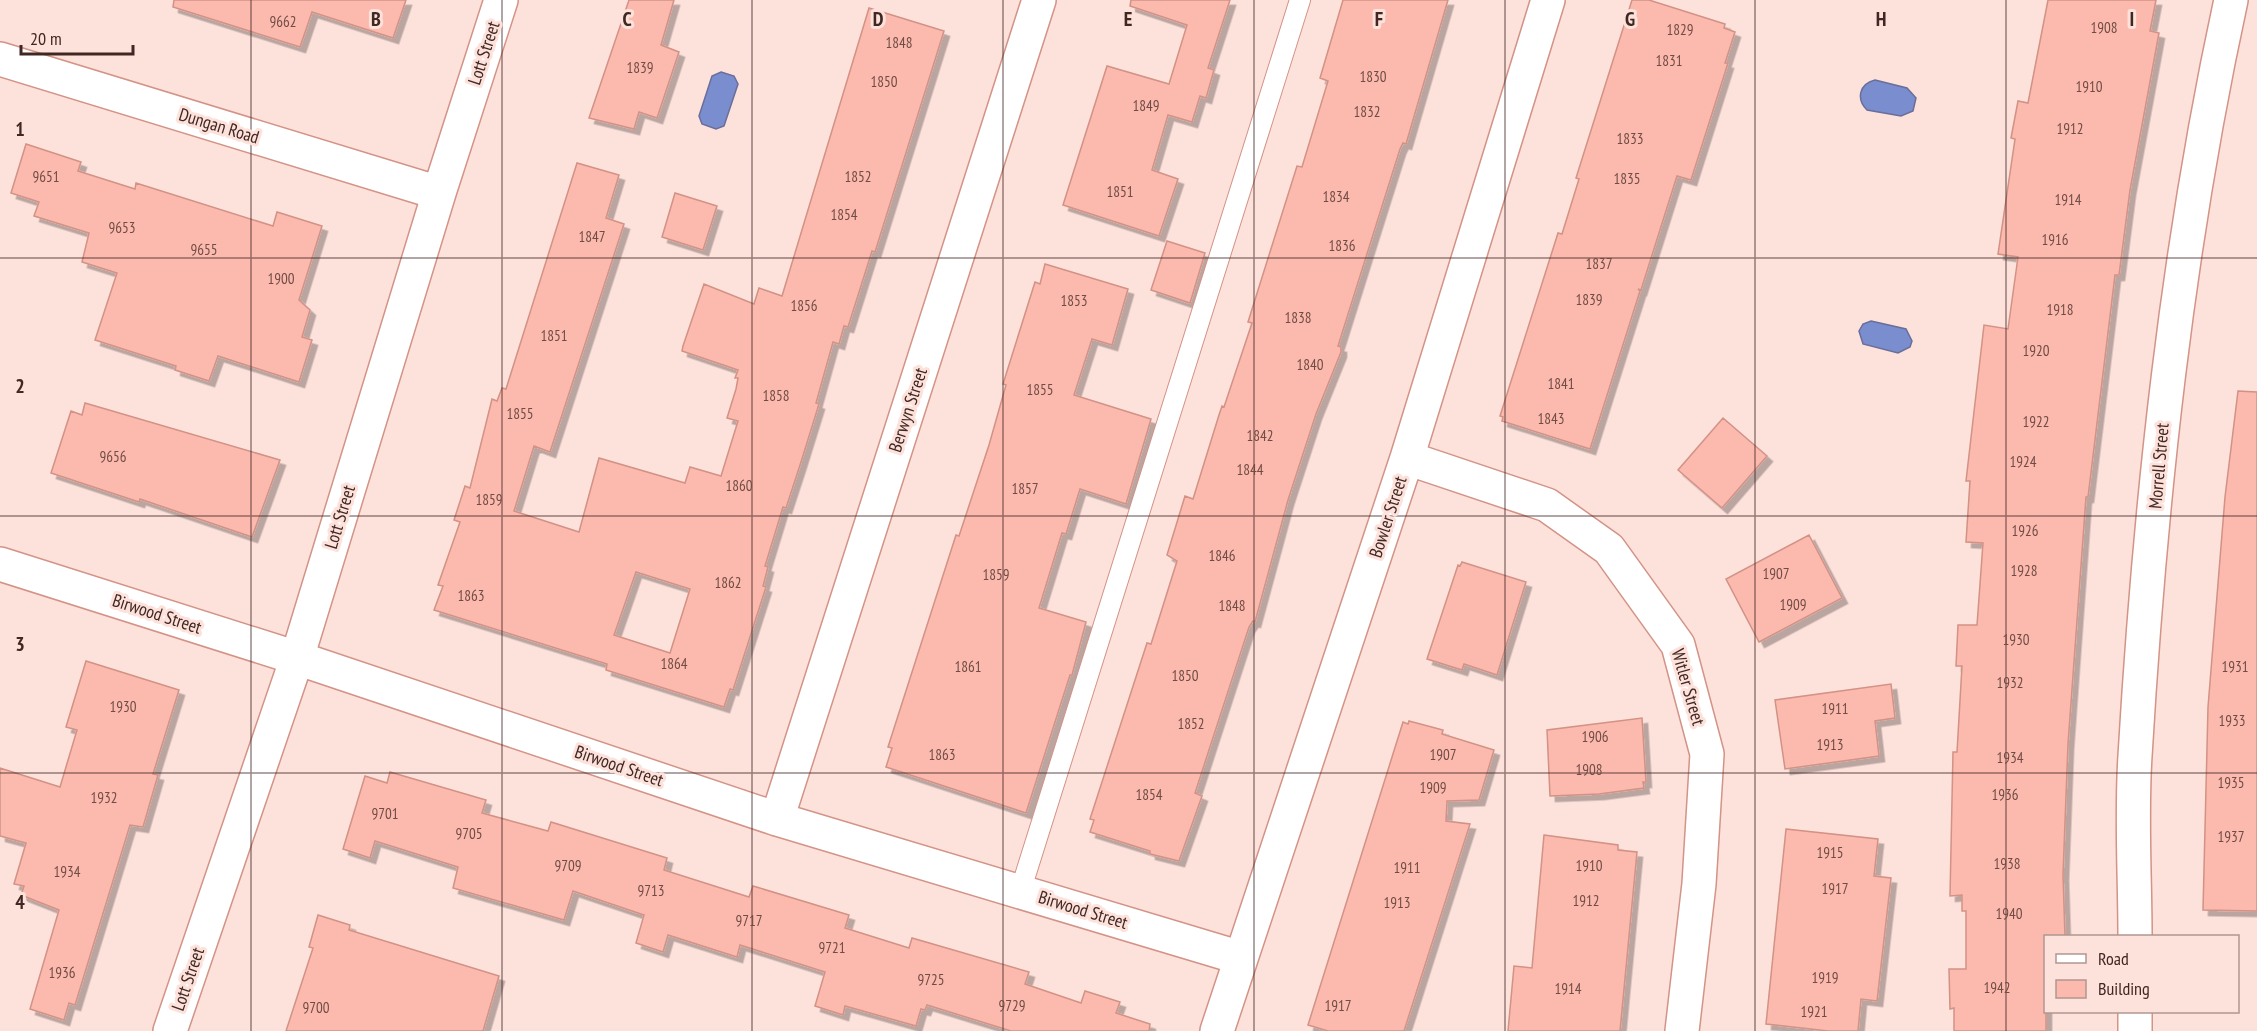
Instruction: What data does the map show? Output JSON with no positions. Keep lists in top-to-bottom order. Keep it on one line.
{"streets":{"street":["Lott Street","Dungan Road","Berwyn Street","Morrell Street","Bowler Street","Birwood Street","Witler Street"]},"crossings":[["Lott Street","Dungan Road"],["Lott Street","Birwood Street"],["Berwyn Street","Birwood Street"],["Bowler Street","Birwood Street"],["Bowler Street","Witler Street"]],"house_numbers":["9662","1908","1829","1848","1831","1839","1830","1850","1910","1849","1832","1912","1833","9651","1852","1835","1851","1834","1914","1854","9653","1847","1916","1836","9655","1837","1900","1839","1853","1856","1918","1838","1851","1920","1840","1841","1855","1858","1855","1843","1922","1842","9656","1924","1844","1860","1857","1859","1926","1846","1928","1907","1859","1862","1863","1909","1848","1930","1864","1861","1931","1850","1932","1930","1911","1933","1852","1906","1913","1863","1907","1934","1908","1935","1909","1854","1936","1932","9701","9705","1937","1915","1938","9709","1910","1911","1934","1917","9713","1912","1913","1940","9717","9721","1936","1919","9725","1942","1914","9729","1917","9700","1921"],"legend":["Road","Building"],"scale_bar":"20 m","grid":{"columns":["B","C","D","E","F","G","H","I"],"rows":["1","2","3","4"]}}
